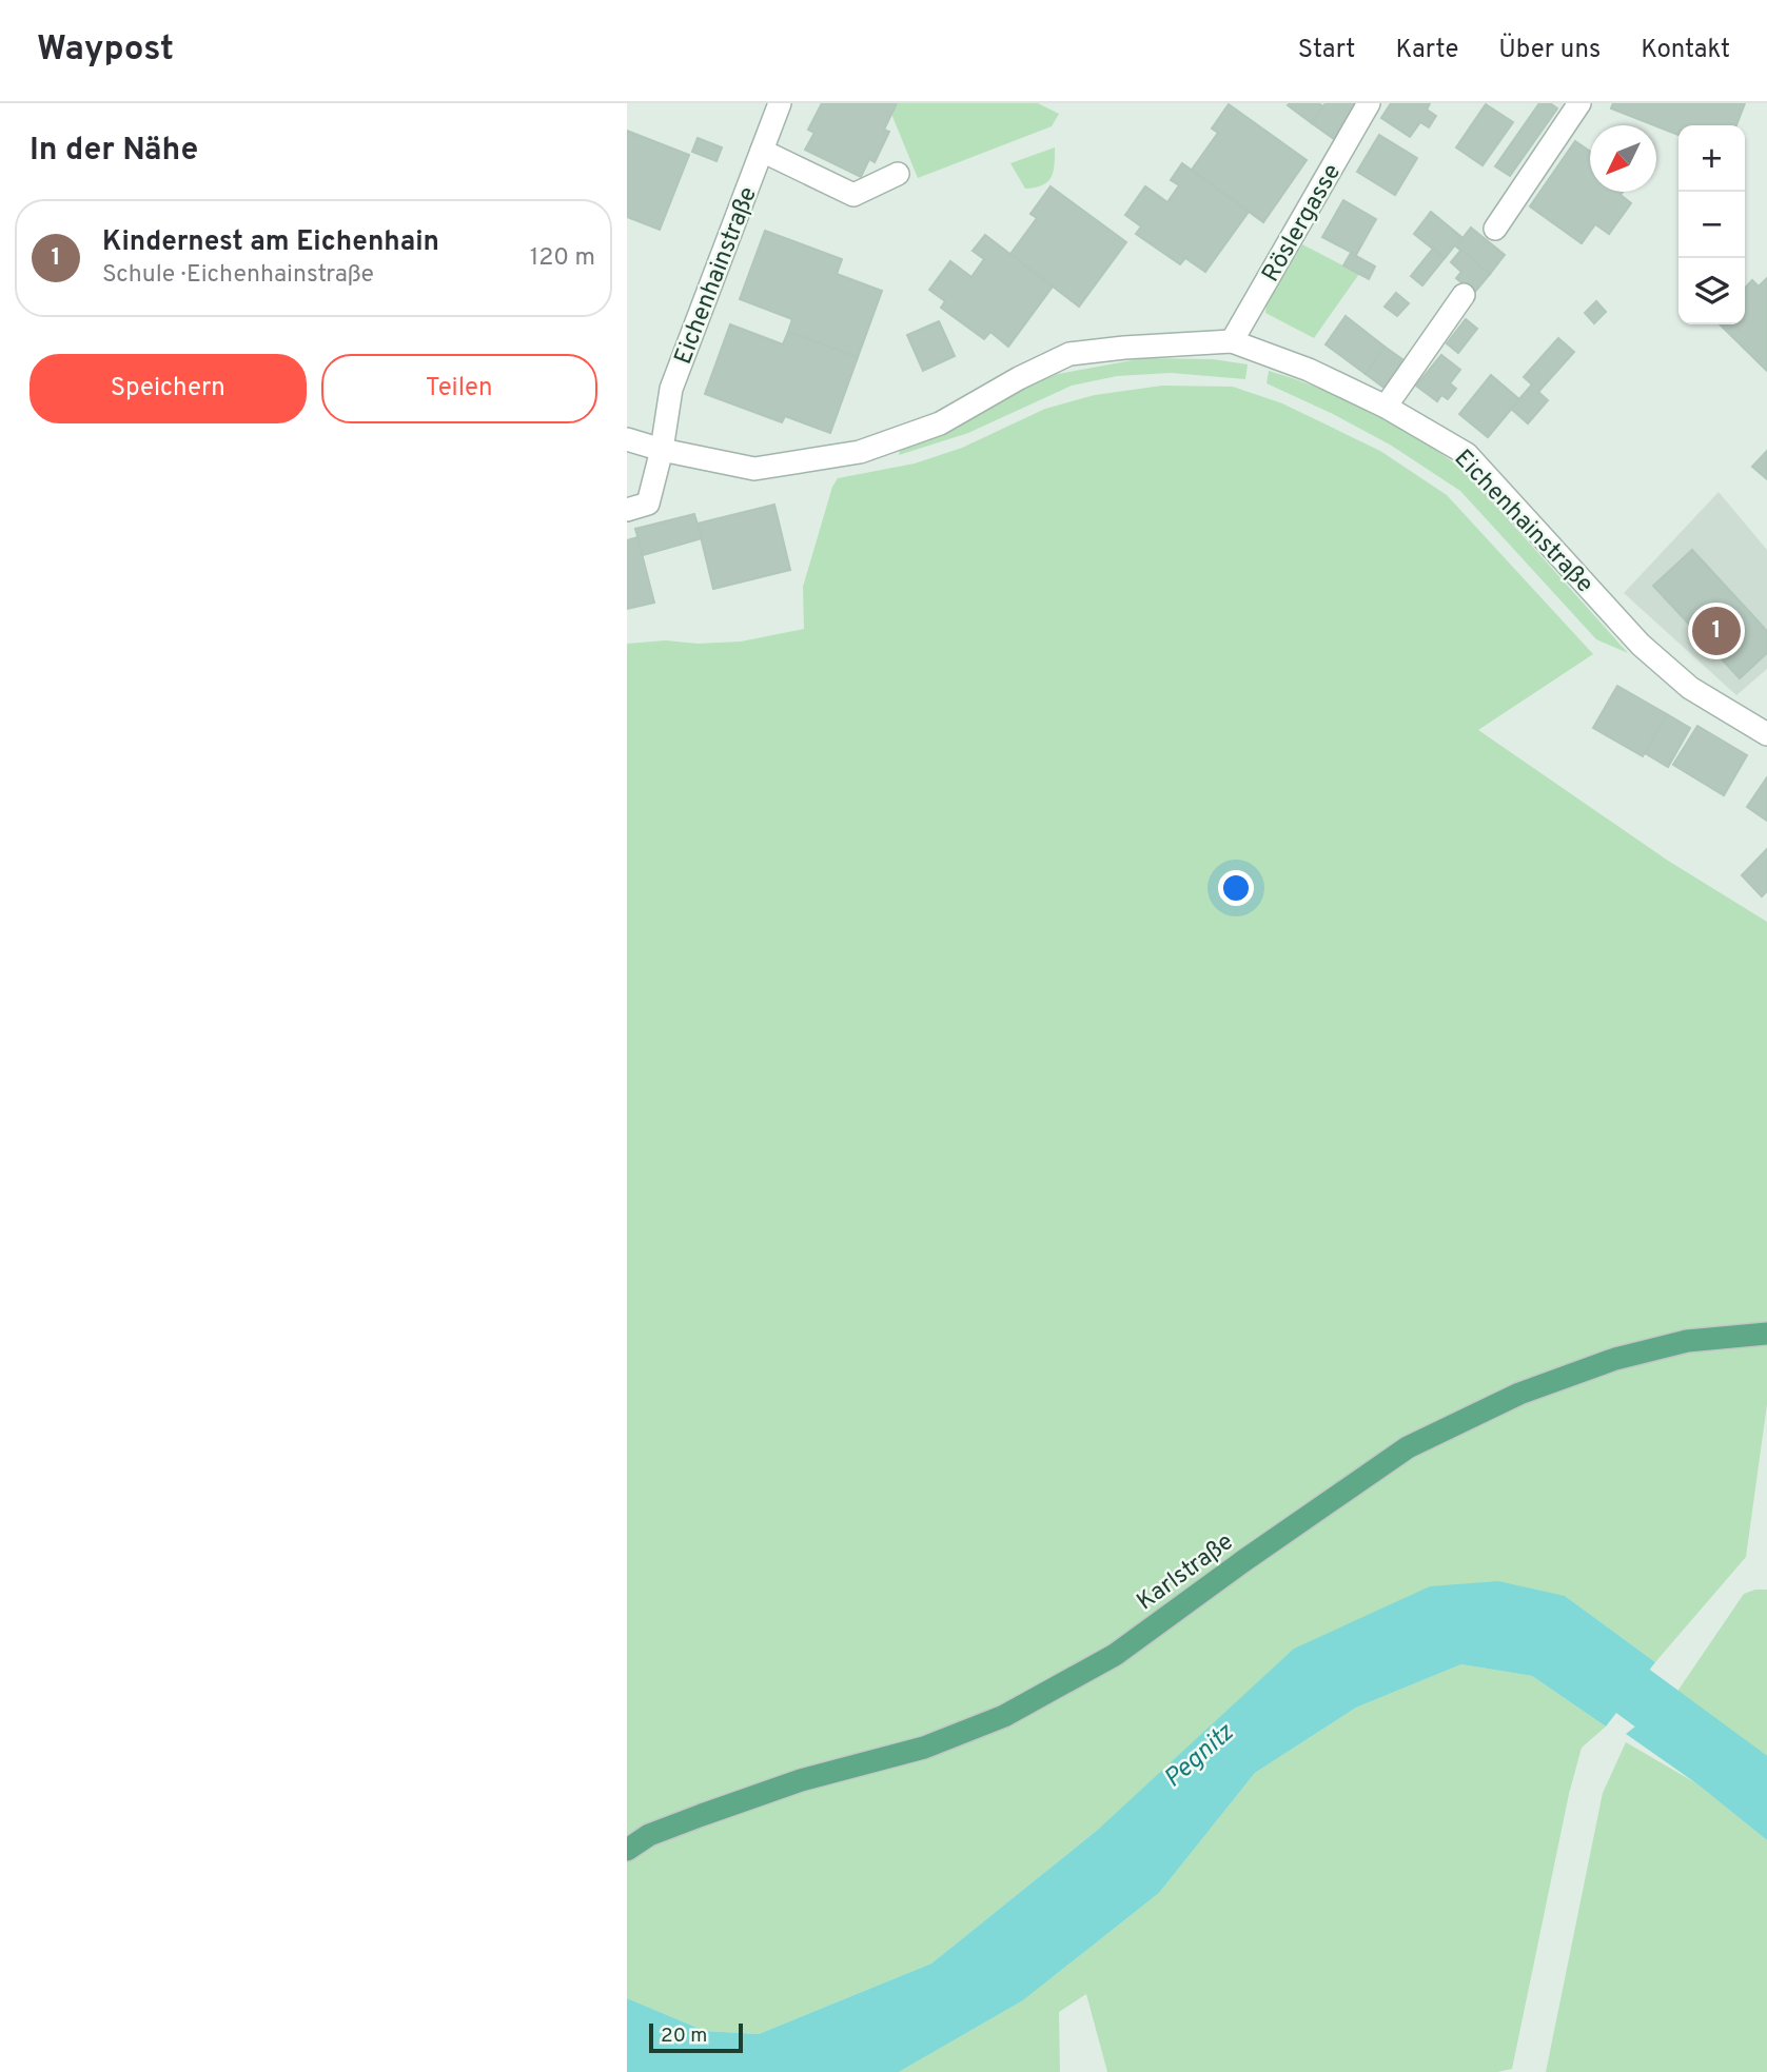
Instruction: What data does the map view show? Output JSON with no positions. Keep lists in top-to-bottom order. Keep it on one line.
{"streets":{"main road":["Karlstraße"],"street":["Röslergasse","Eichenhainstraße"]},"crossings":[["Röslergasse","Eichenhainstraße"]],"water":["Pegnitz"],"scale_bar":"20 m","north":"bottom left","page":{"header":"Waypost","nav":["Start","Karte","Über uns","Kontakt"],"heading":"In der Nähe","map_buttons":["+","−"],"list":[{"mark":"1","name":"Kindernest am Eichenhain","note":"Schule · Eichenhainstraße","value":"120 m"}],"buttons":["Speichern","Teilen"],"pins":"1","scale":"20 m"}}
